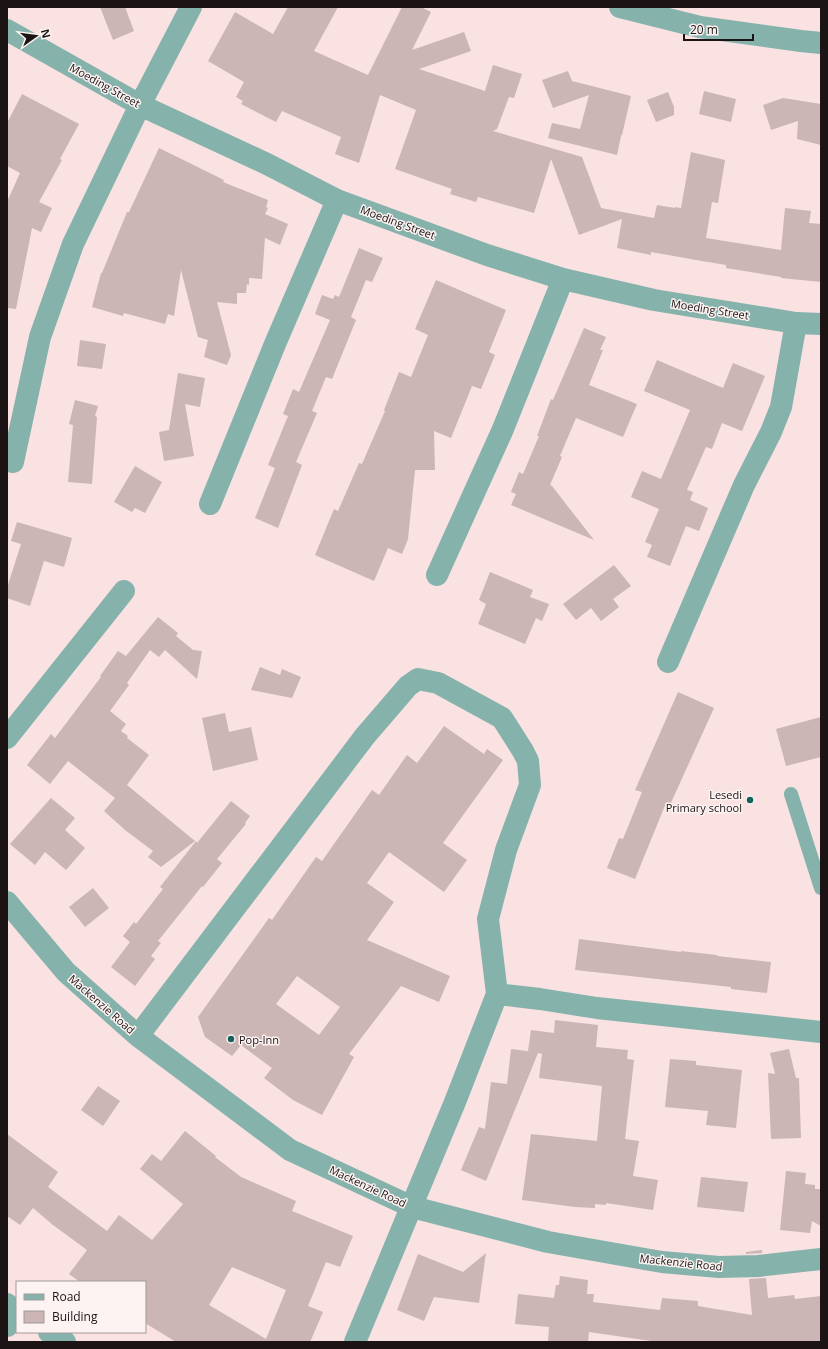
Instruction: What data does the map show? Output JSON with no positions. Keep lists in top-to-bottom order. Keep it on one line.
{"streets":{"street":["Moeding Street","Mackenzie Road"]},"places":["Lesedi Primary school","Pop-Inn"],"legend":["Road","Building"],"scale_bar":"20 m","north":"right"}
